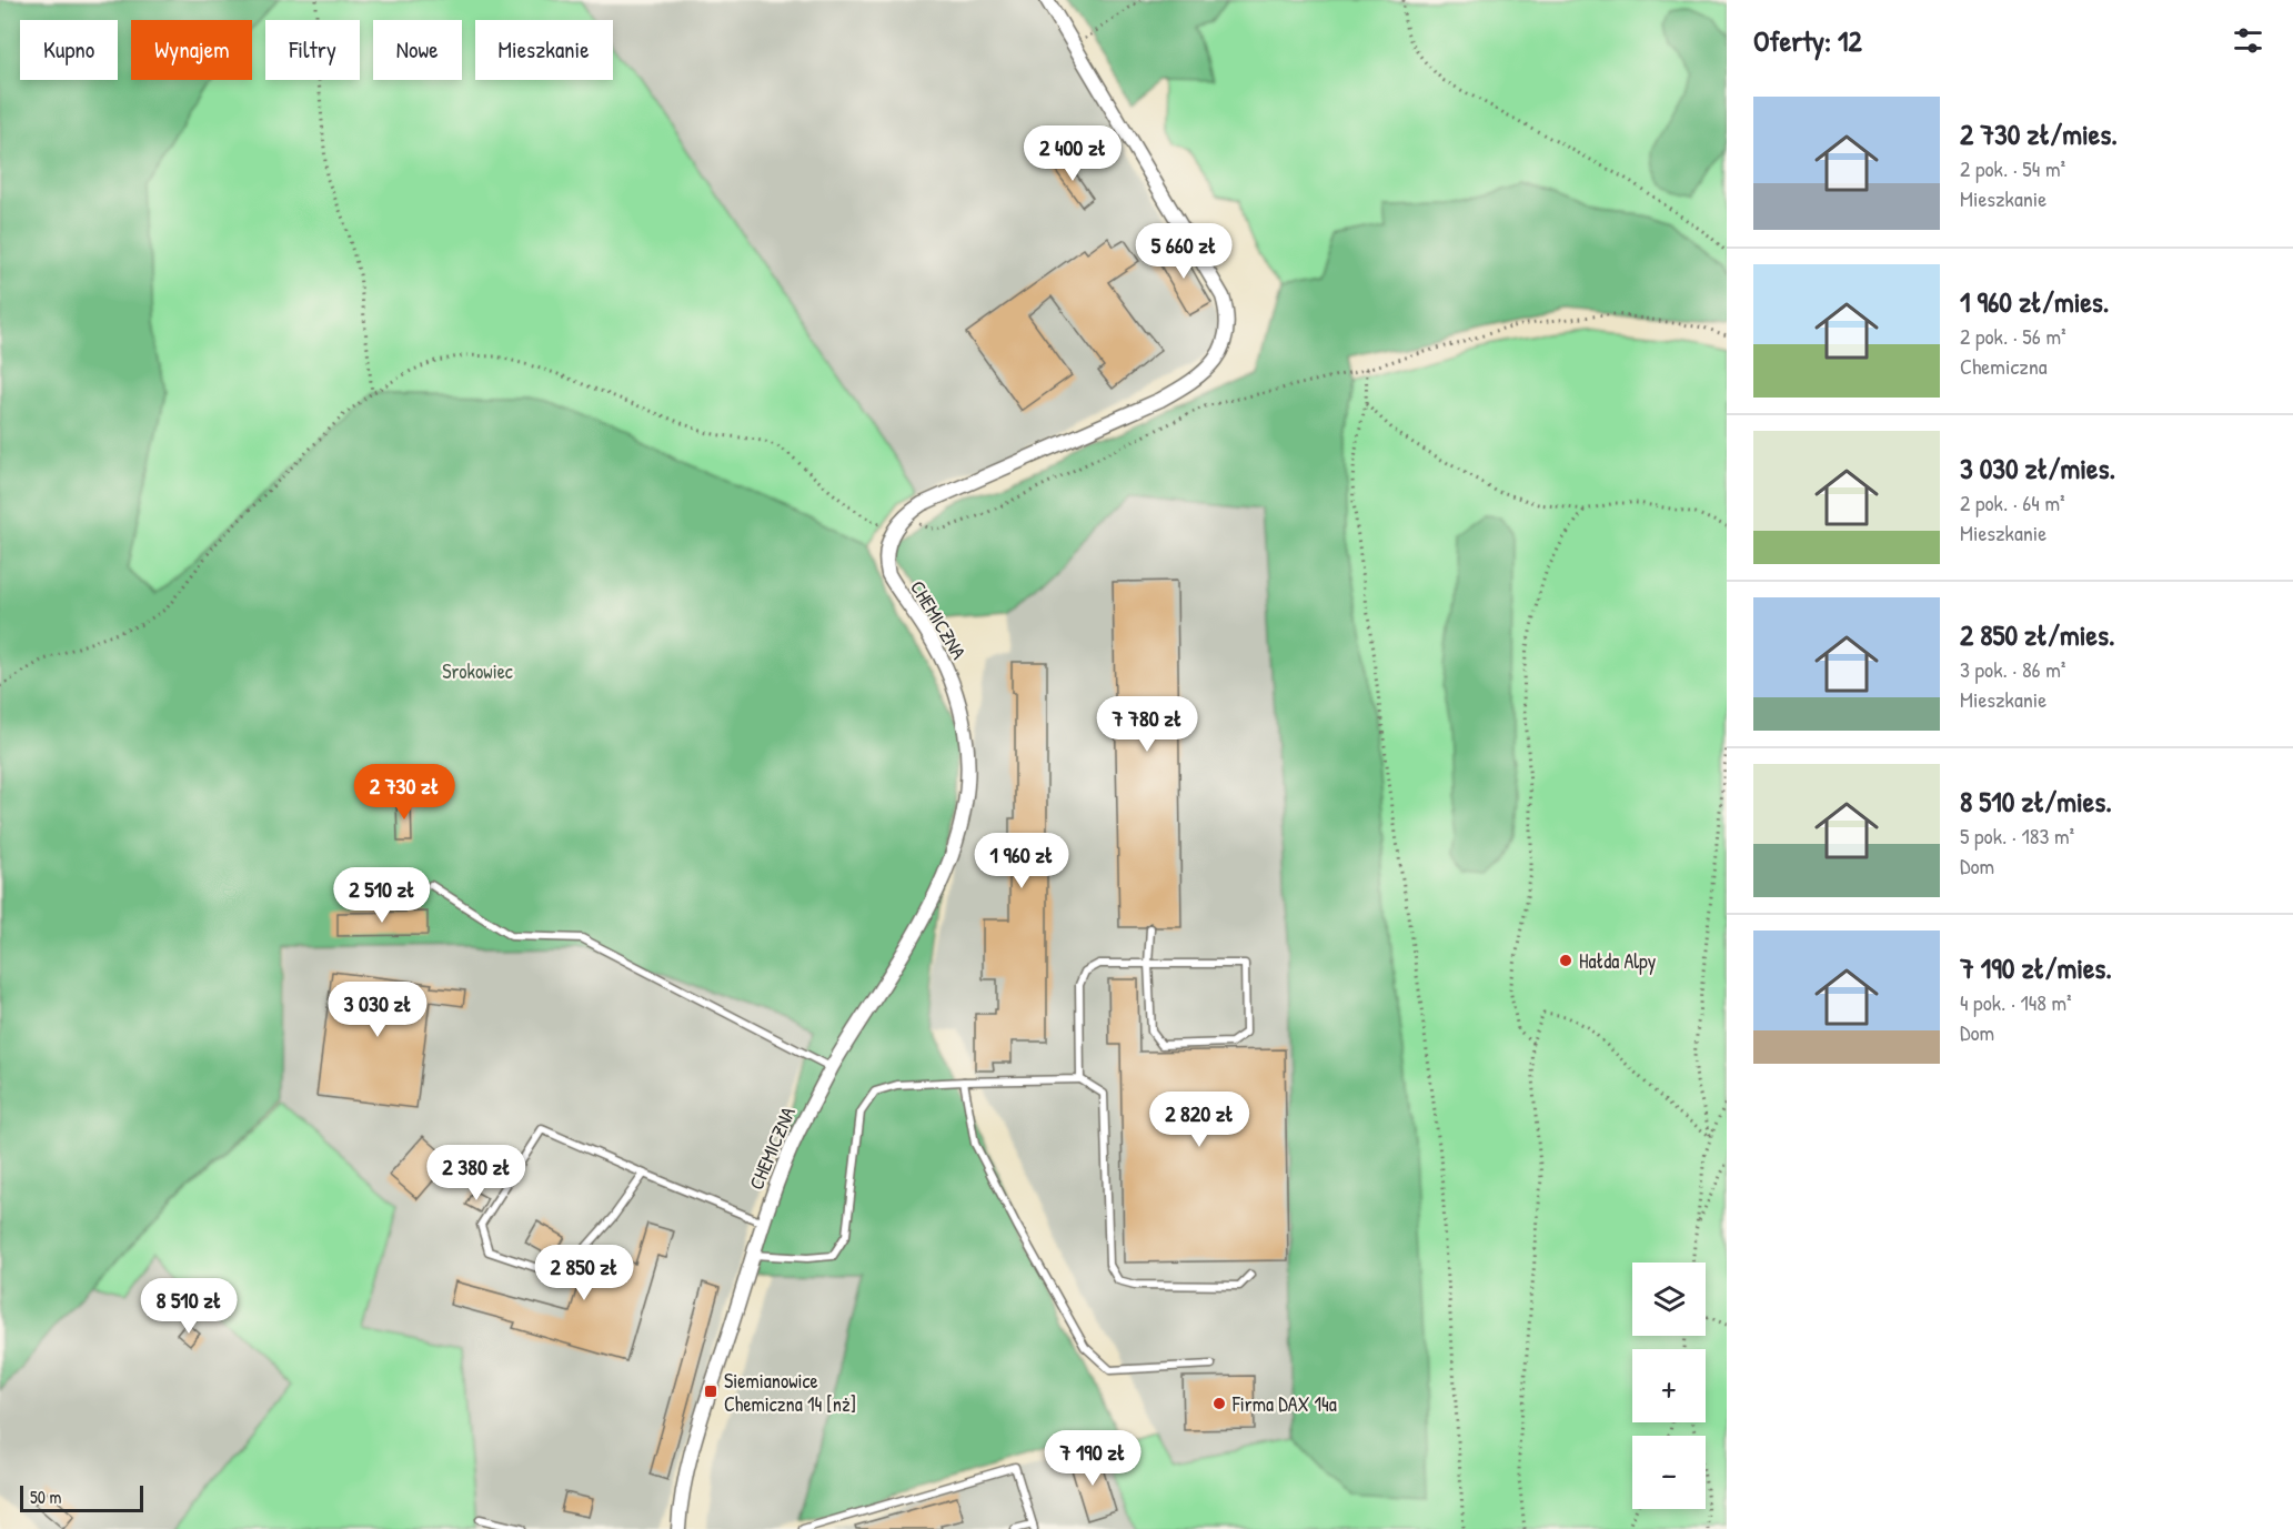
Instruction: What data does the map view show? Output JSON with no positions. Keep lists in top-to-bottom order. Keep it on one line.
{"streets":{"street":["CHEMICZNA"]},"parks":["Srokowiec"],"places":{"other":["Hałda Alpy","Firma DAX 14a"],"transit":["Siemianowice Chemiczna 14 [nż]"]},"scale_bar":"50 m","page":{"heading":"Oferty: 12","chip":["Kupno","Wynajem","Filtry","Nowe","Mieszkanie"],"list":[{"name":"2 730 zł/mies.","note":"2 pok. · 54 m² · Mieszkanie"},{"name":"1 960 zł/mies.","note":"2 pok. · 56 m² · Chemiczna"},{"name":"3 030 zł/mies.","note":"2 pok. · 64 m² · Mieszkanie"},{"name":"2 850 zł/mies.","note":"3 pok. · 86 m² · Mieszkanie"},{"name":"8 510 zł/mies.","note":"5 pok. · 183 m² · Dom"},{"name":"7 190 zł/mies.","note":"4 pok. · 148 m² · Dom"}],"price":["2 400 zł","5 660 zł","7 780 zł","2 730 zł","1 960 zł","2 510 zł","3 030 zł","2 820 zł","2 380 zł","2 850 zł","8 510 zł","7 190 zł"],"map_buttons":["+","−"],"scale":"50 m"}}
